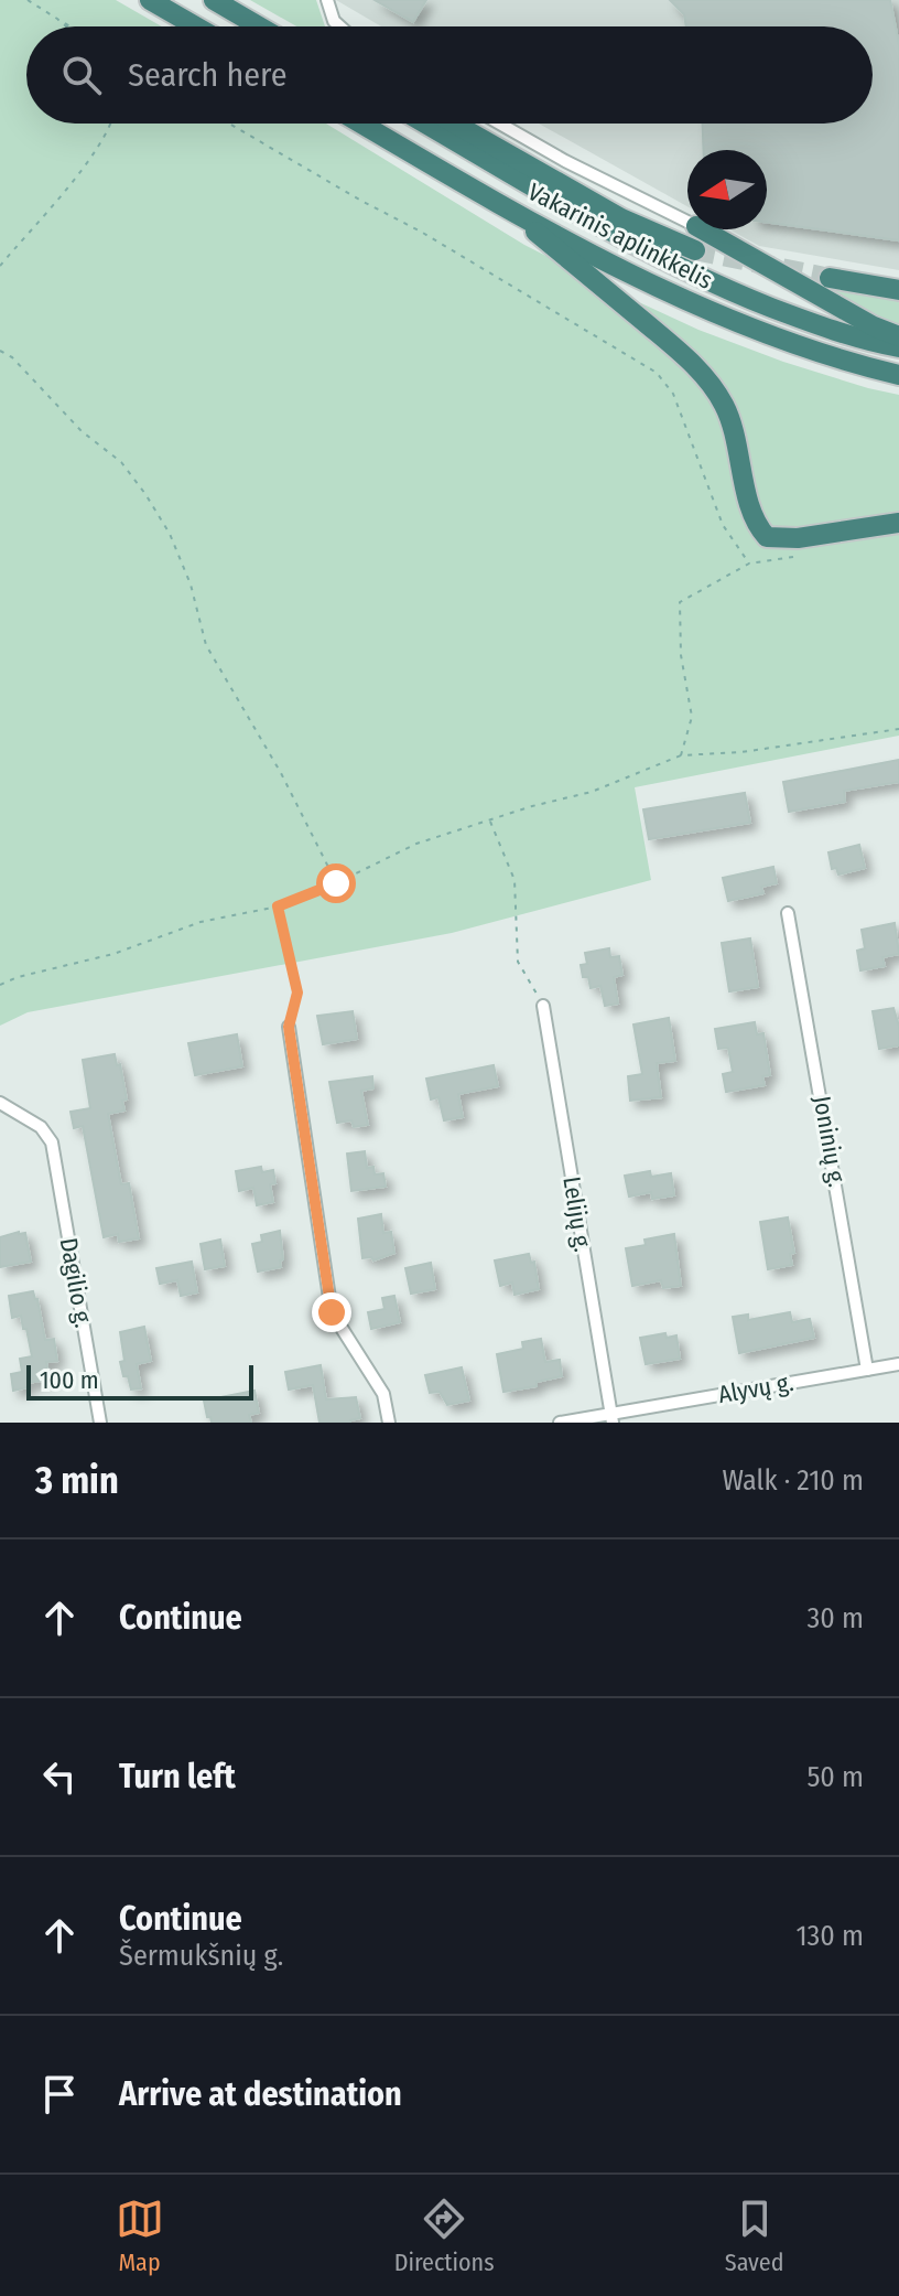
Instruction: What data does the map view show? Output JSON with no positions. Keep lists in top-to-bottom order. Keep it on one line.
{"streets":{"highway":["Vakarinis aplinkkelis"],"street":["Joninių g.","Lelijų g.","Dagilio g.","Alyvų g."]},"crossings":[["Joninių g.","Alyvų g."],["Lelijų g.","Alyvų g."]],"scale_bar":"100 m","north":"left","page":{"search":"Search here","scale":"100 m","heading":["3 min","Walk · 210 m"],"list":[["Continue","30 m"],["Turn left","50 m"],["Continue","Šermukšnių g.","130 m"],"Arrive at destination"],"nav":["Map","Directions","Saved"]}}
